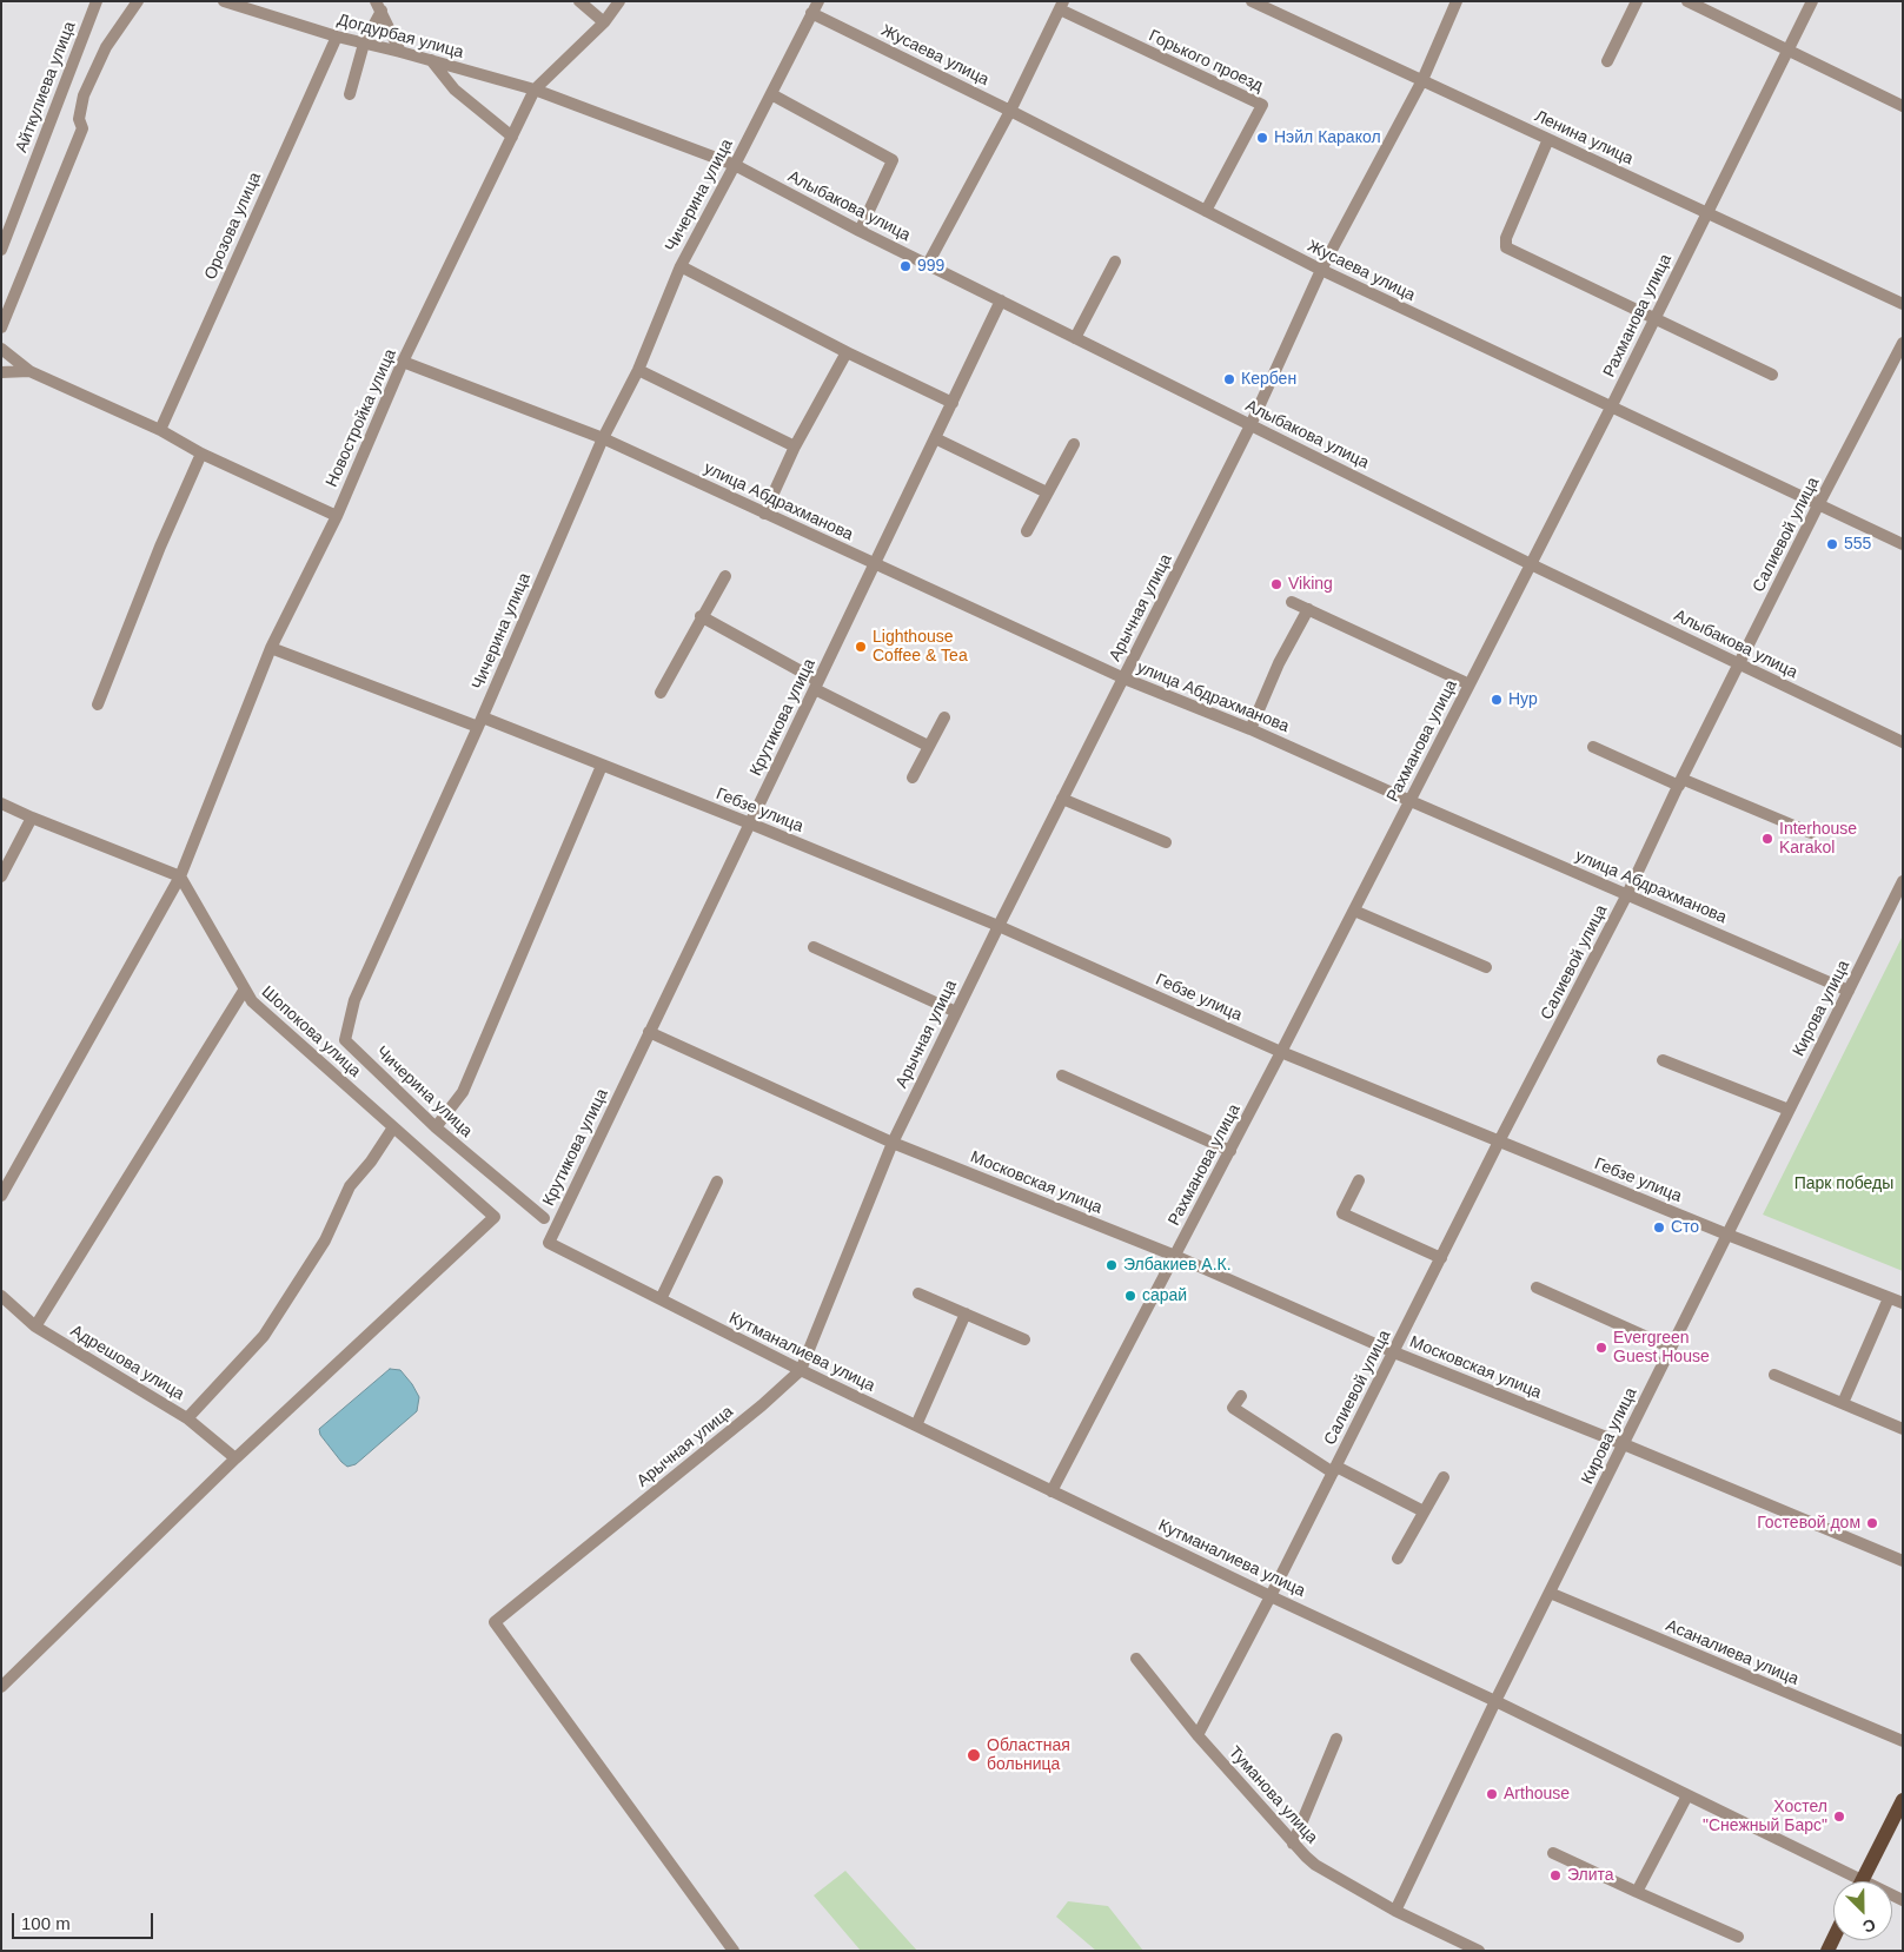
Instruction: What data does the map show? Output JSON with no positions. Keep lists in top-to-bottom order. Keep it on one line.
{"streets":{"street":["Догдурбая улица","Жусаева улица","Горького проезд","Айткулиева улица","Ленина улица","Чичерина улица","Алыбакова улица","Орозова улица","Рахманова улица","Новостройка улица","улица Абдрахманова","Салиевой улица","Арычная улица","Крутикова улица","Гебзе улица","Кирова улица","Шопокова улица","Московская улица","Кутманалиева улица","Адрешова улица","Асаналиева улица","Туманова улица"]},"crossings":[["Догдурбая улица","Алыбакова улица"],["Догдурбая улица","Орозова улица"],["Догдурбая улица","Новостройка улица"],["Жусаева улица","Горького проезд"],["Жусаева улица","Чичерина улица"],["Жусаева улица","Рахманова улица"],["Жусаева улица","Салиевой улица"],["Жусаева улица","Арычная улица"],["Ленина улица","Рахманова улица"],["Ленина улица","Арычная улица"],["Чичерина улица","Алыбакова улица"],["Чичерина улица","улица Абдрахманова"],["Чичерина улица","Гебзе улица"],["Алыбакова улица","Рахманова улица"],["Алыбакова улица","Новостройка улица"],["Алыбакова улица","Салиевой улица"],["Алыбакова улица","Арычная улица"],["Алыбакова улица","Крутикова улица"],["Рахманова улица","улица Абдрахманова"],["Рахманова улица","Гебзе улица"],["Рахманова улица","Московская улица"],["Рахманова улица","Кутманалиева улица"],["Новостройка улица","улица Абдрахманова"],["Новостройка улица","Гебзе улица"],["Новостройка улица","Шопокова улица"],["улица Абдрахманова","Салиевой улица"],["улица Абдрахманова","Арычная улица"],["улица Абдрахманова","Крутикова улица"],["улица Абдрахманова","Кирова улица"],["Салиевой улица","Гебзе улица"],["Салиевой улица","Московская улица"],["Салиевой улица","Кутманалиева улица"],["Салиевой улица","Туманова улица"],["Арычная улица","Гебзе улица"],["Арычная улица","Московская улица"],["Арычная улица","Кутманалиева улица"],["Крутикова улица","Гебзе улица"],["Крутикова улица","Московская улица"],["Крутикова улица","Кутманалиева улица"],["Гебзе улица","Кирова улица"],["Кирова улица","Московская улица"],["Кирова улица","Кутманалиева улица"],["Кирова улица","Асаналиева улица"],["Кирова улица","Туманова улица"],["Шопокова улица","Адрешова улица"]],"parks":["Парк победы"],"places":["Нэйл Каракол","999","Кербен","555","Viking","Lighthouse Coffee & Tea","Нур","Interhouse Karakol","Сто","Элбакиев А.К.","сарай","Evergreen Guest House","Гостевой дом","Областная больница","Arthouse","Хостел \"Снежный Барс\"","Элита"],"scale_bar":"100 m","north":"bottom right"}
